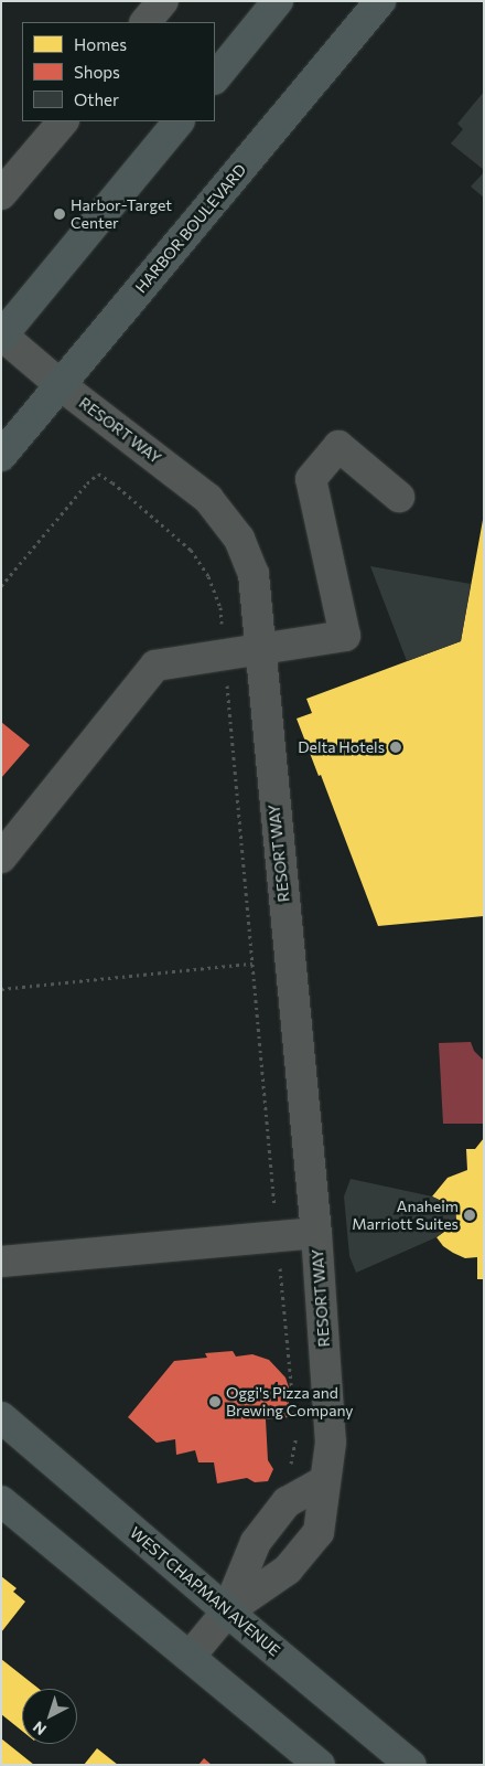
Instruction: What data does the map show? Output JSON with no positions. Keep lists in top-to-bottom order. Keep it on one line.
{"streets":{"main road":["HARBOR BOULEVARD","WEST CHAPMAN AVENUE"],"street":["RESORT WAY"]},"crossings":[["HARBOR BOULEVARD","RESORT WAY"],["RESORT WAY","WEST CHAPMAN AVENUE"]],"places":["Harbor-Target Center","Delta Hotels","Anaheim Marriott Suites","Oggi's Pizza and Brewing Company"],"legend":["Homes","Shops","Other"],"north":"bottom left"}
